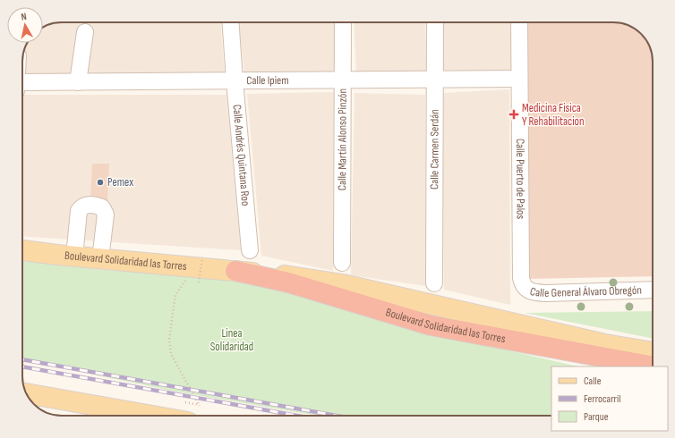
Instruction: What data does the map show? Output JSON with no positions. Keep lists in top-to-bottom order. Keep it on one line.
{"streets":{"highway":["Boulevard Solidaridad las Torres"],"street":["Calle Ipiem","Calle Martín Alonso Pinzón","Calle Carmen Serdán","Calle Andrés Quintana Roo","Calle Puerto de Palos","Calle General Álvaro Obregón"]},"crossings":[["Calle Ipiem","Calle Martín Alonso Pinzón"],["Calle Ipiem","Calle Carmen Serdán"],["Calle Ipiem","Calle Andrés Quintana Roo"],["Calle Ipiem","Calle Puerto de Palos"],["Calle Puerto de Palos","Calle General Álvaro Obregón"]],"parks":["Linea Solidaridad"],"places":{"health":["Medicina Fisica Y Rehabilitacion"],"other":["Pemex"]},"legend":["Calle","Ferrocarril","Parque"],"north":"top"}
